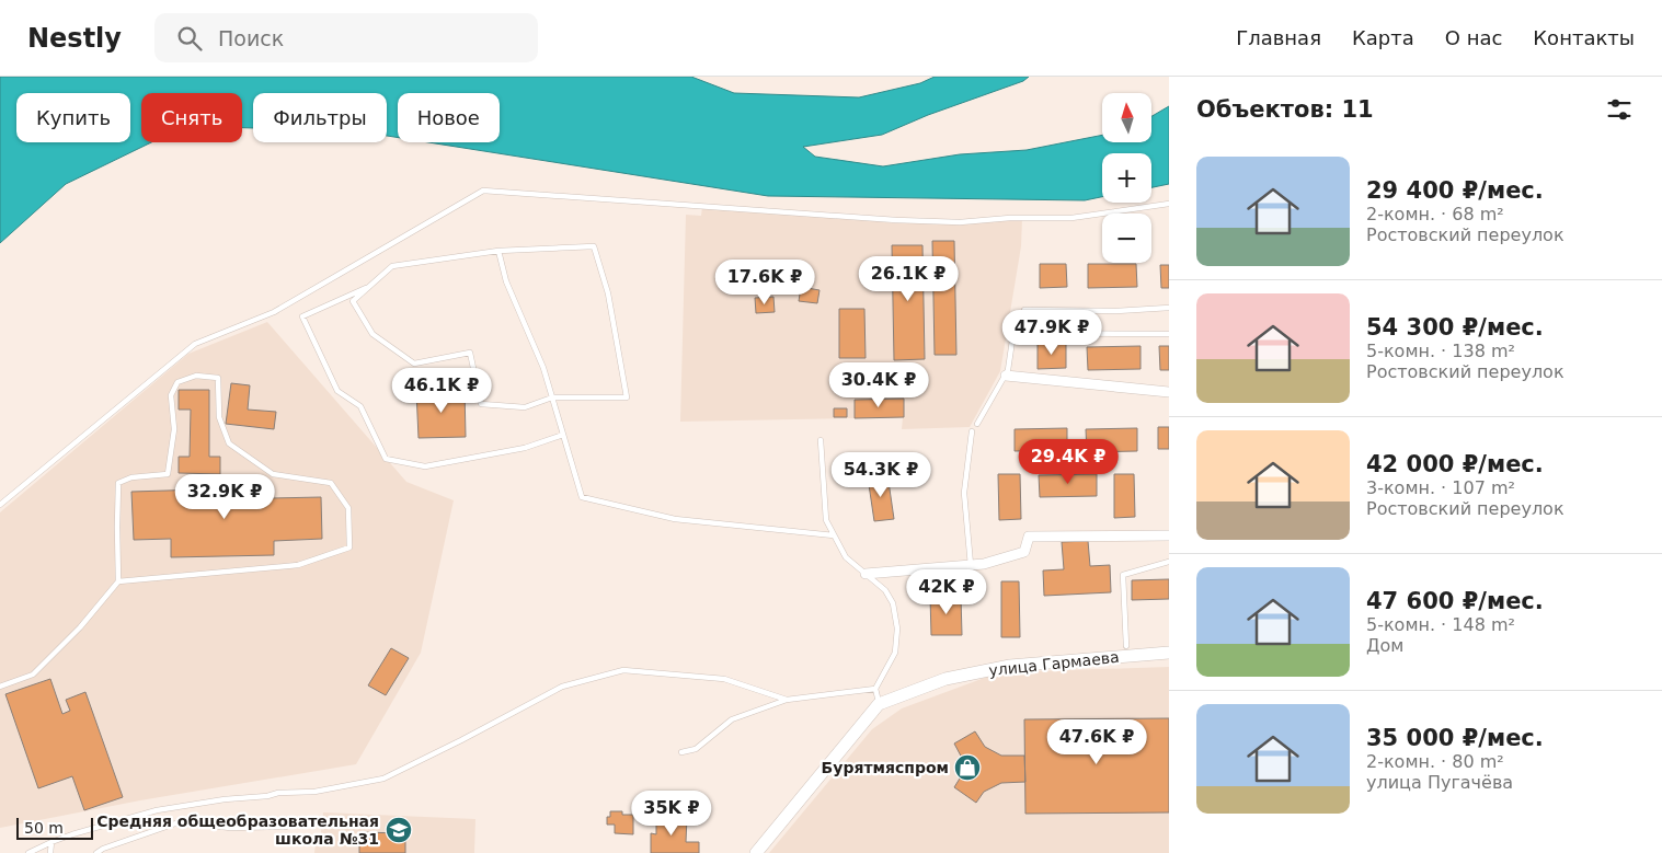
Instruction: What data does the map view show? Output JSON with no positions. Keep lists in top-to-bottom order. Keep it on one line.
{"streets":{"street":["улица Гармаева"]},"places":{"shop":["Бурятмяспром"],"school or university":["Средняя общеобразовательная школа №31"]},"scale_bar":"50 m","north":"top","page":{"header":"Nestly","search":"Поиск","nav":["Главная","Карта","О нас","Контакты"],"heading":"Объектов: 11","map_buttons":["+","−"],"chip":["Купить","Снять","Фильтры","Новое"],"list":[{"name":"29 400 ₽/мес.","note":"2-комн. · 68 m² · Ростовский переулок"},{"name":"54 300 ₽/мес.","note":"5-комн. · 138 m² · Ростовский переулок"},{"name":"42 000 ₽/мес.","note":"3-комн. · 107 m² · Ростовский переулок"},{"name":"47 600 ₽/мес.","note":"5-комн. · 148 m² · Дом"},{"name":"35 000 ₽/мес.","note":"2-комн. · 80 m² · улица Пугачёва"}],"price":["26.1K ₽","17.6K ₽","47.9K ₽","30.4K ₽","46.1K ₽","29.4K ₽","54.3K ₽","32.9K ₽","42K ₽","47.6K ₽","35K ₽"],"scale":"50 m"}}
